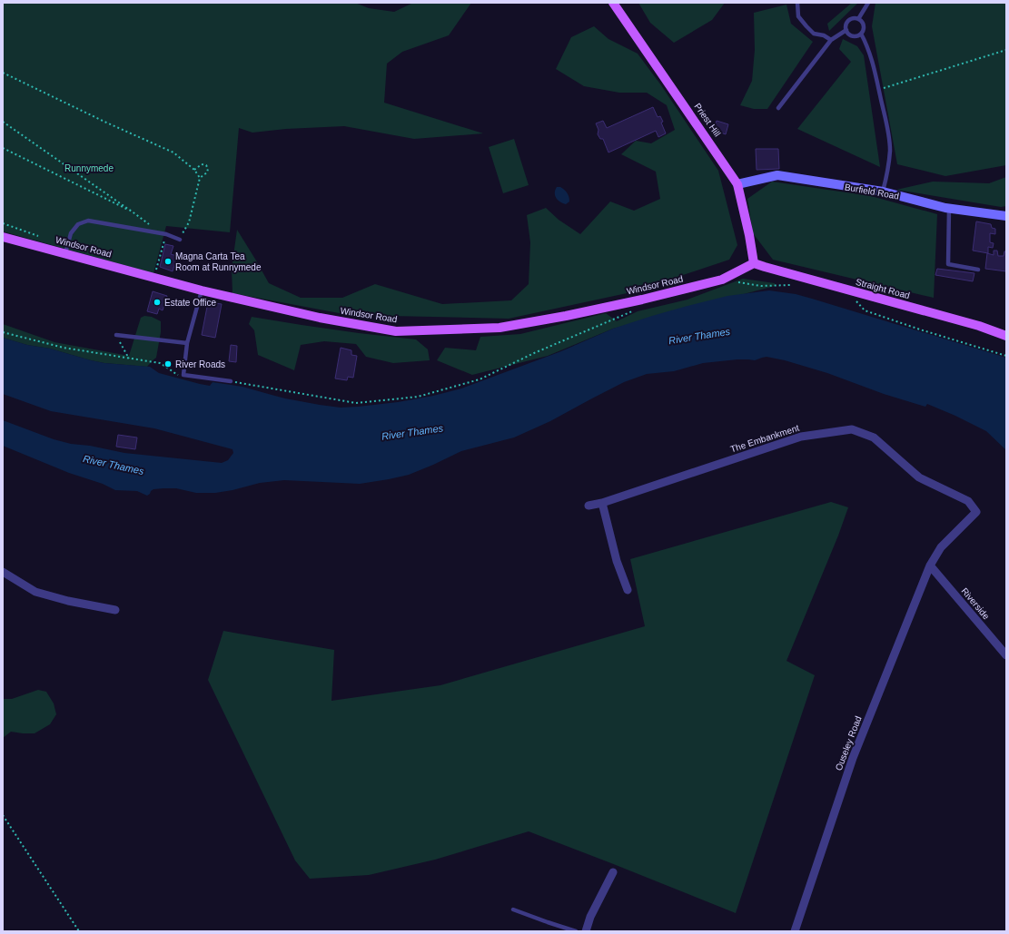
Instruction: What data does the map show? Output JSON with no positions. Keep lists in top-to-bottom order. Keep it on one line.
{"streets":{"main road":["Priest Hill","Burfield Road","Windsor Road","Straight Road"],"street":["The Embankment","Riverside","Ouseley Road"]},"crossings":[["Priest Hill","Burfield Road"],["Priest Hill","Windsor Road"],["Priest Hill","Straight Road"],["Windsor Road","Straight Road"],["The Embankment","Riverside"],["The Embankment","Ouseley Road"],["Riverside","Ouseley Road"]],"water":["River Thames"],"parks":["Runnymede"],"places":["Magna Carta Tea Room at Runnymede","Estate Office","River Roads"]}
